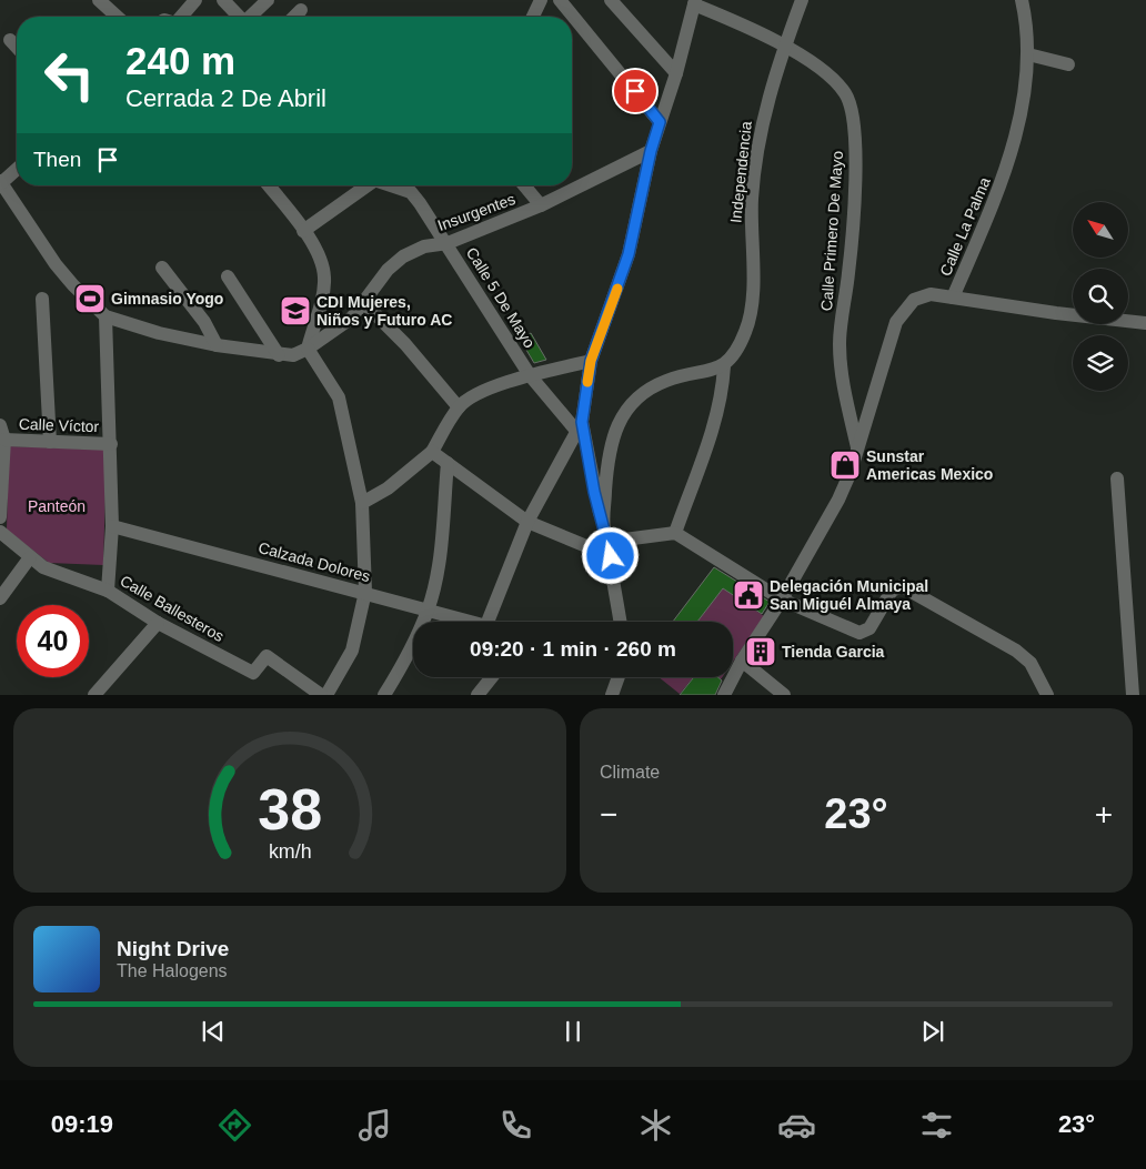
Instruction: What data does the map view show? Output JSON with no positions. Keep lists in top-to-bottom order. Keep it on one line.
{"streets":{"street":["Independencia","Insurgentes","Calle La Palma","Calle Primero De Mayo","Calle 5 De Mayo","Calle Víctor","Calzada Dolores","Calle Ballesteros"]},"crossings":[["Independencia","Calle Primero De Mayo"],["Insurgentes","Calle 5 De Mayo"],["Calle La Palma","Calle Primero De Mayo"]],"parks":["Panteón"],"places":{"sports":["Gimnasio Yogo"],"school or university":["CDI Mujeres, Niños y Futuro AC"],"shop":["Sunstar Americas Mexico"],"public building":["Delegación Municipal San Miguél Almaya"],"building":["Tienda Garcia"]},"north":"top left","page":{"turn":["240 m","Cerrada 2 De Abril"],"then":"Then","limit":"40","trip":"09:20 · 1 min · 260 m","tile":"Climate","heat":["−","23°","+"],"song":["Night Drive","The Halogens"],"tabs":["09:19","23°"],"gauge":["38","km/h"]}}
